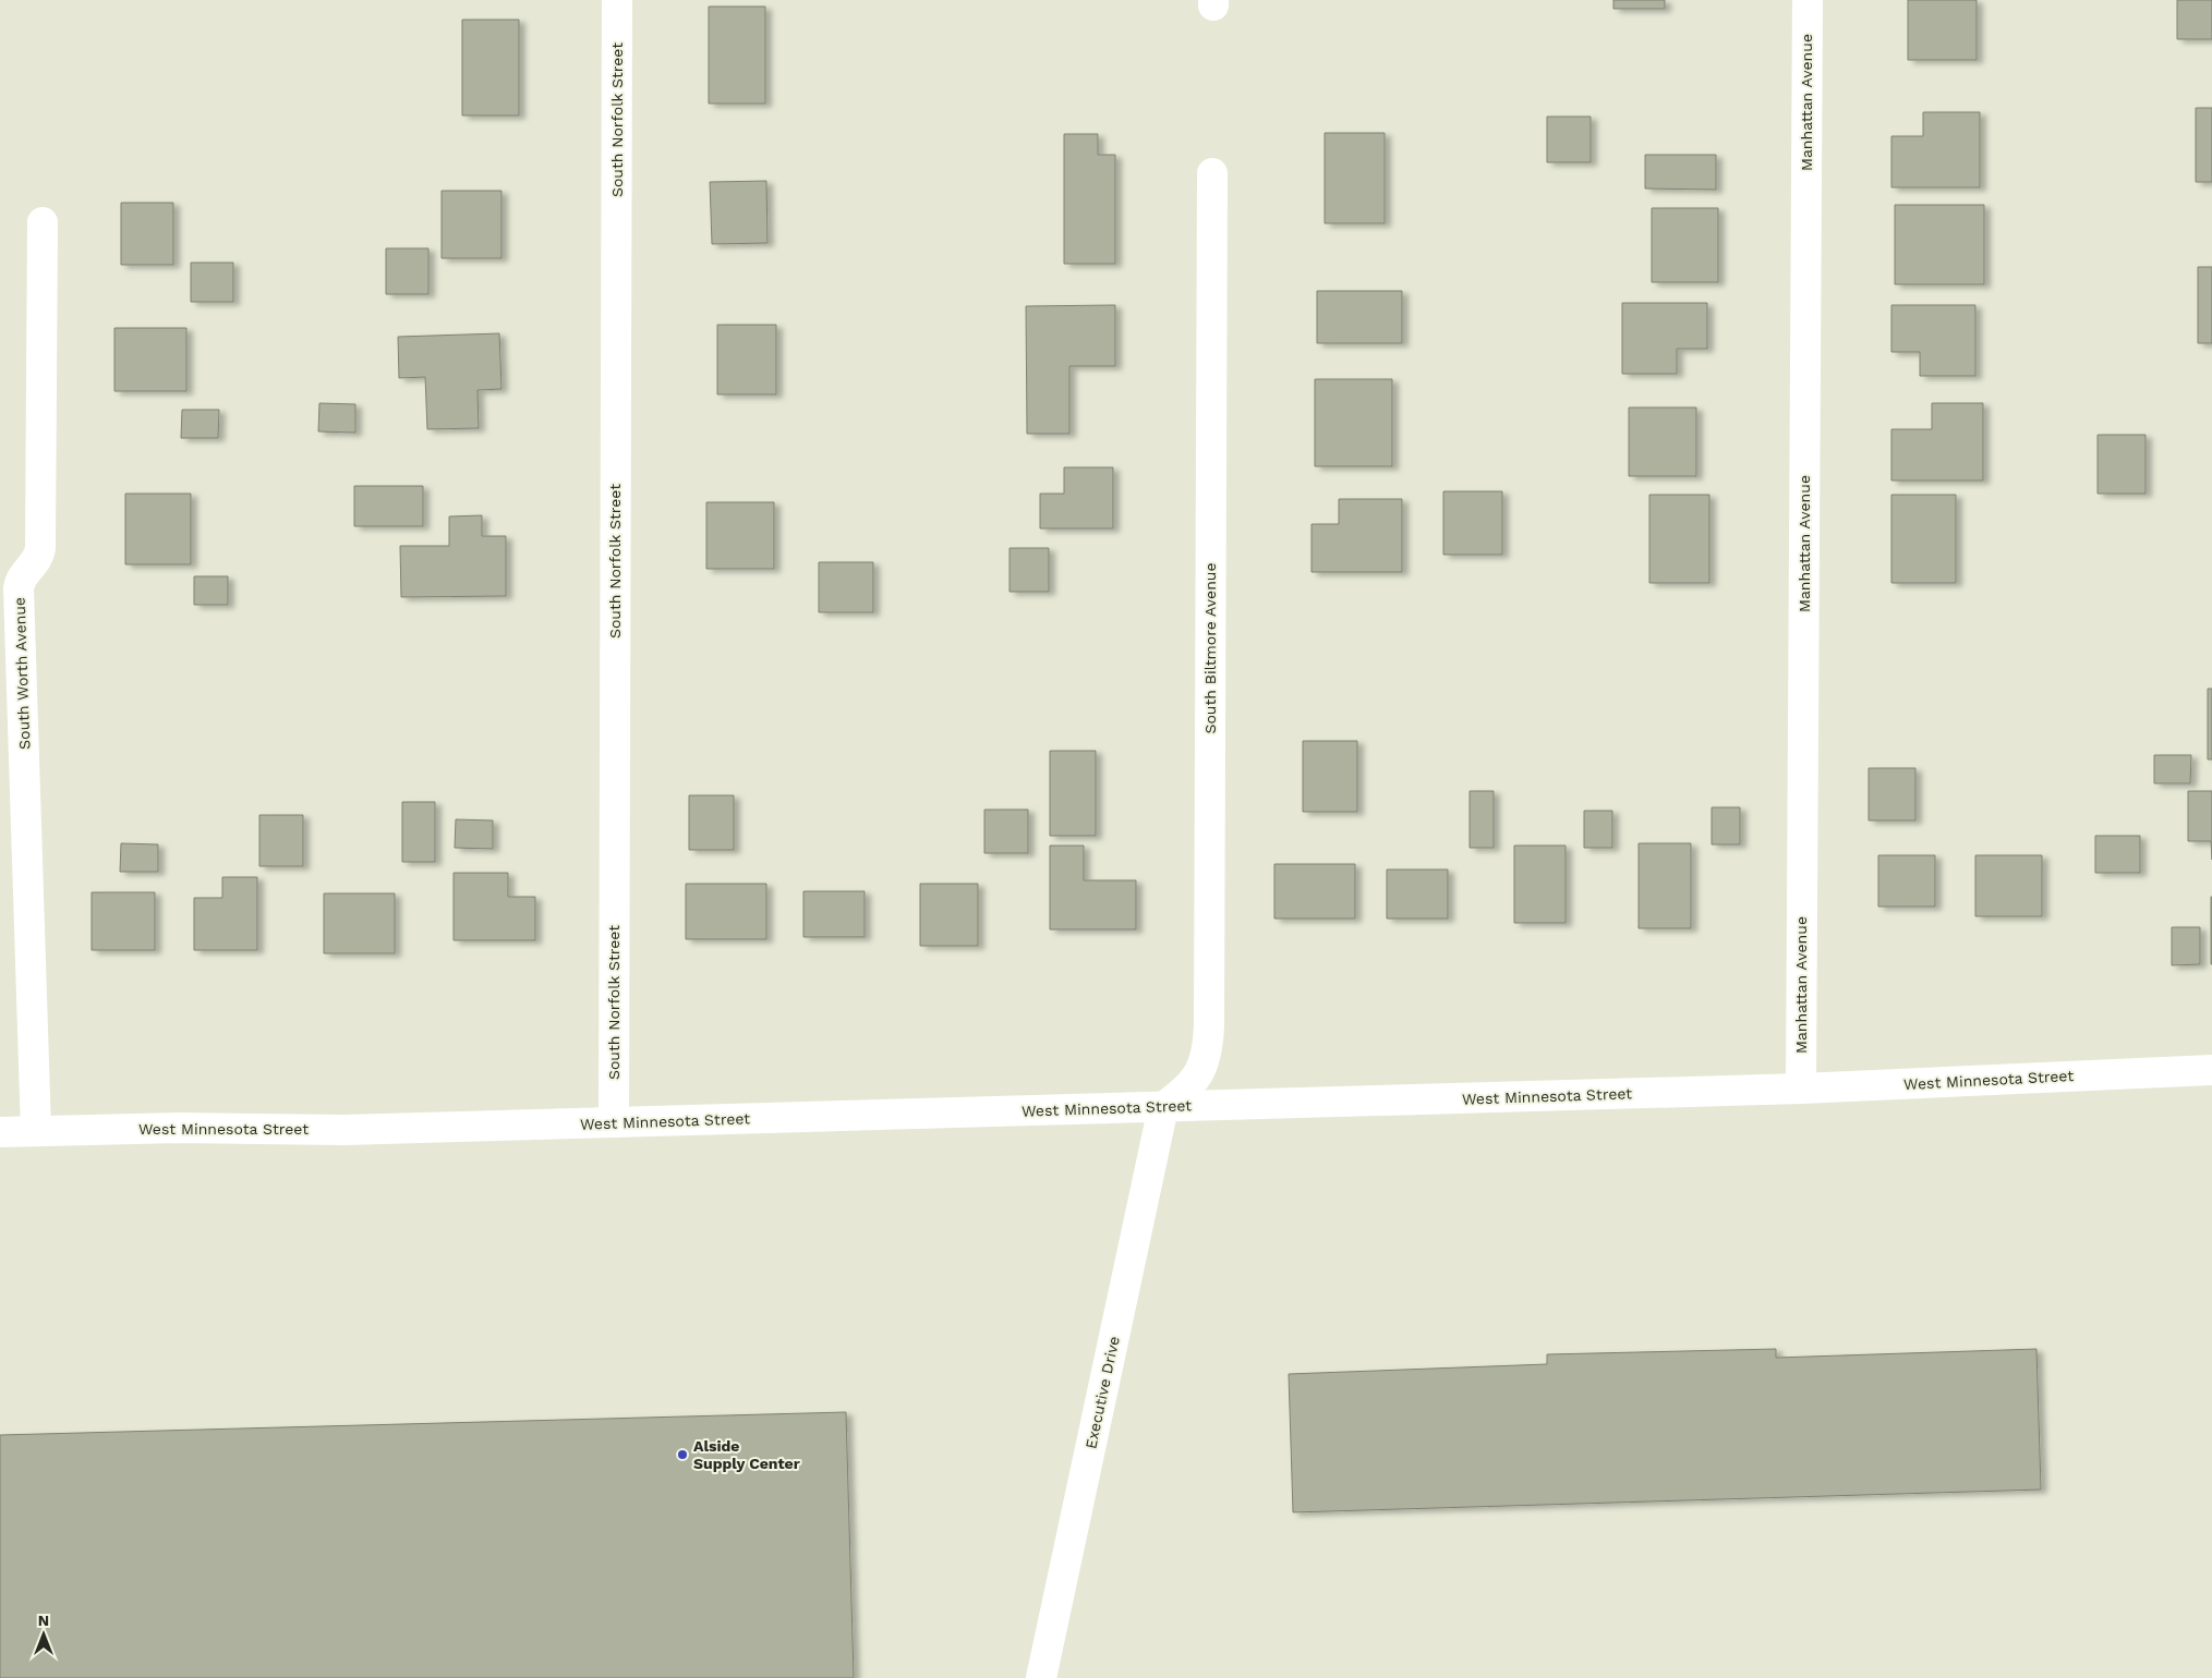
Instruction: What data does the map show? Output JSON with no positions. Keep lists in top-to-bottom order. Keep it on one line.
{"streets":{"street":["Manhattan Avenue","South Norfolk Street","South Biltmore Avenue","South Worth Avenue","West Minnesota Street","Executive Drive"]},"crossings":[["Manhattan Avenue","West Minnesota Street"],["South Norfolk Street","West Minnesota Street"],["South Biltmore Avenue","West Minnesota Street"],["South Biltmore Avenue","Executive Drive"],["South Worth Avenue","West Minnesota Street"],["West Minnesota Street","Executive Drive"]],"places":["Alside Supply Center"],"north":"top"}
